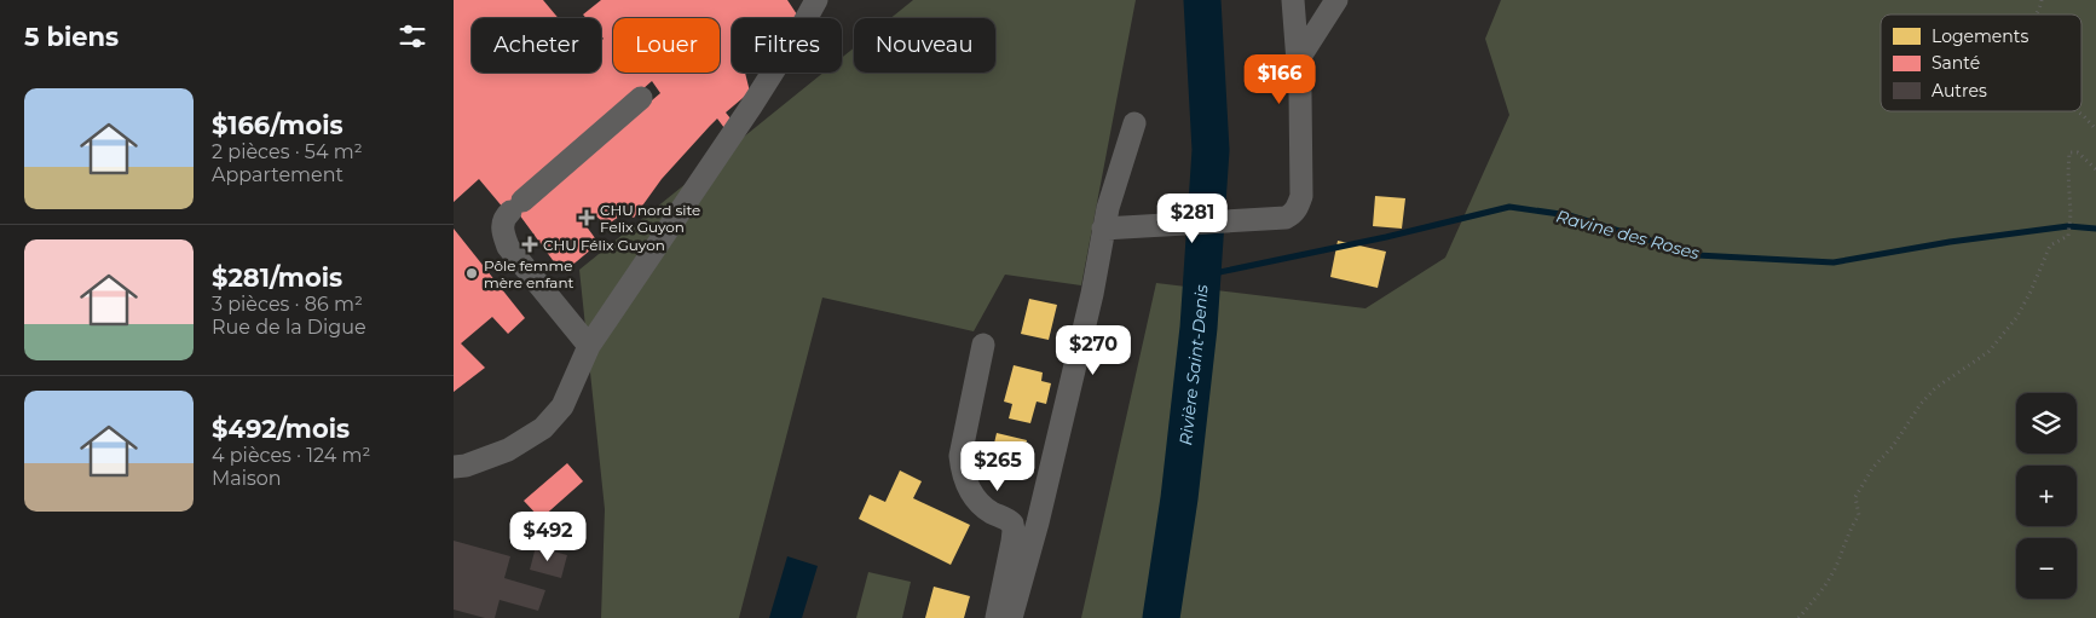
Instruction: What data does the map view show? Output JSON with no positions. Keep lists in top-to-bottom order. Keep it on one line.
{"water":["Ravine des Roses","Rivière Saint-Denis"],"places":{"health":["CHU nord site Felix Guyon","CHU Félix Guyon"],"other":["Pôle femme mère enfant"]},"legend":["Logements","Santé","Autres"],"page":{"heading":"5 biens","chip":["Acheter","Louer","Filtres","Nouveau"],"price":["$166","$281","$270","$265","$492"],"list":[{"name":"$166/mois","note":"2 pièces · 54 m² · Appartement"},{"name":"$281/mois","note":"3 pièces · 86 m² · Rue de la Digue"},{"name":"$492/mois","note":"4 pièces · 124 m² · Maison"}],"map_buttons":["+","−"]}}
